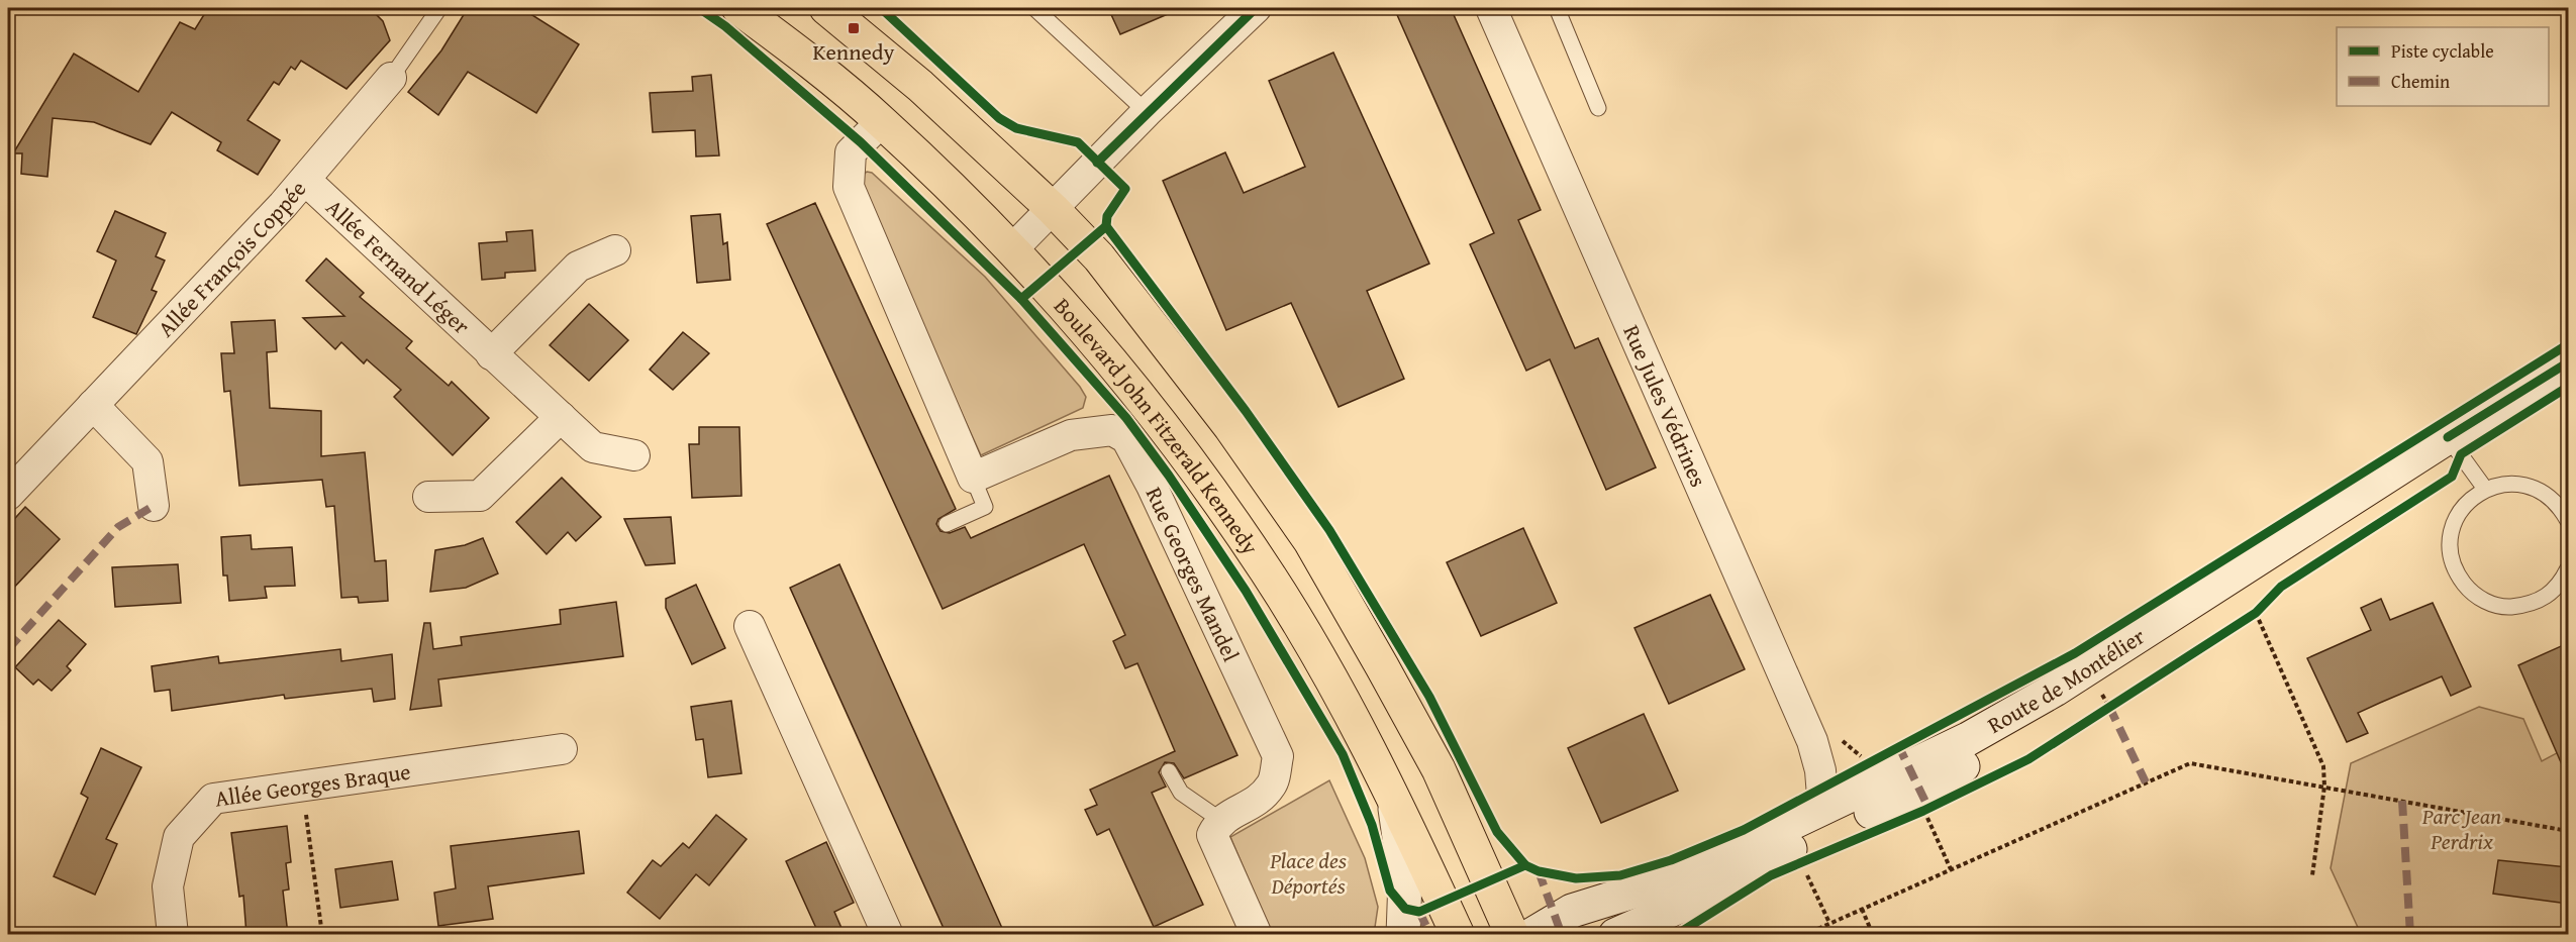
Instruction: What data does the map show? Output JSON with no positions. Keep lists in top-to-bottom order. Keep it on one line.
{"streets":{"main road":["Boulevard John Fitzerald Kennedy","Route de Montélier"],"street":["Allée François Coppée","Allée Fernand Léger","Rue Jules Védrines","Rue Georges Mandel","Allée Georges Braque"]},"crossings":[["Allée François Coppée","Allée Fernand Léger"],["Rue Jules Védrines","Route de Montélier"]],"parks":["Parc Jean Perdrix","Place des Déportés"],"places":{"transit":["Kennedy"]},"legend":["Piste cyclable","Chemin"]}
